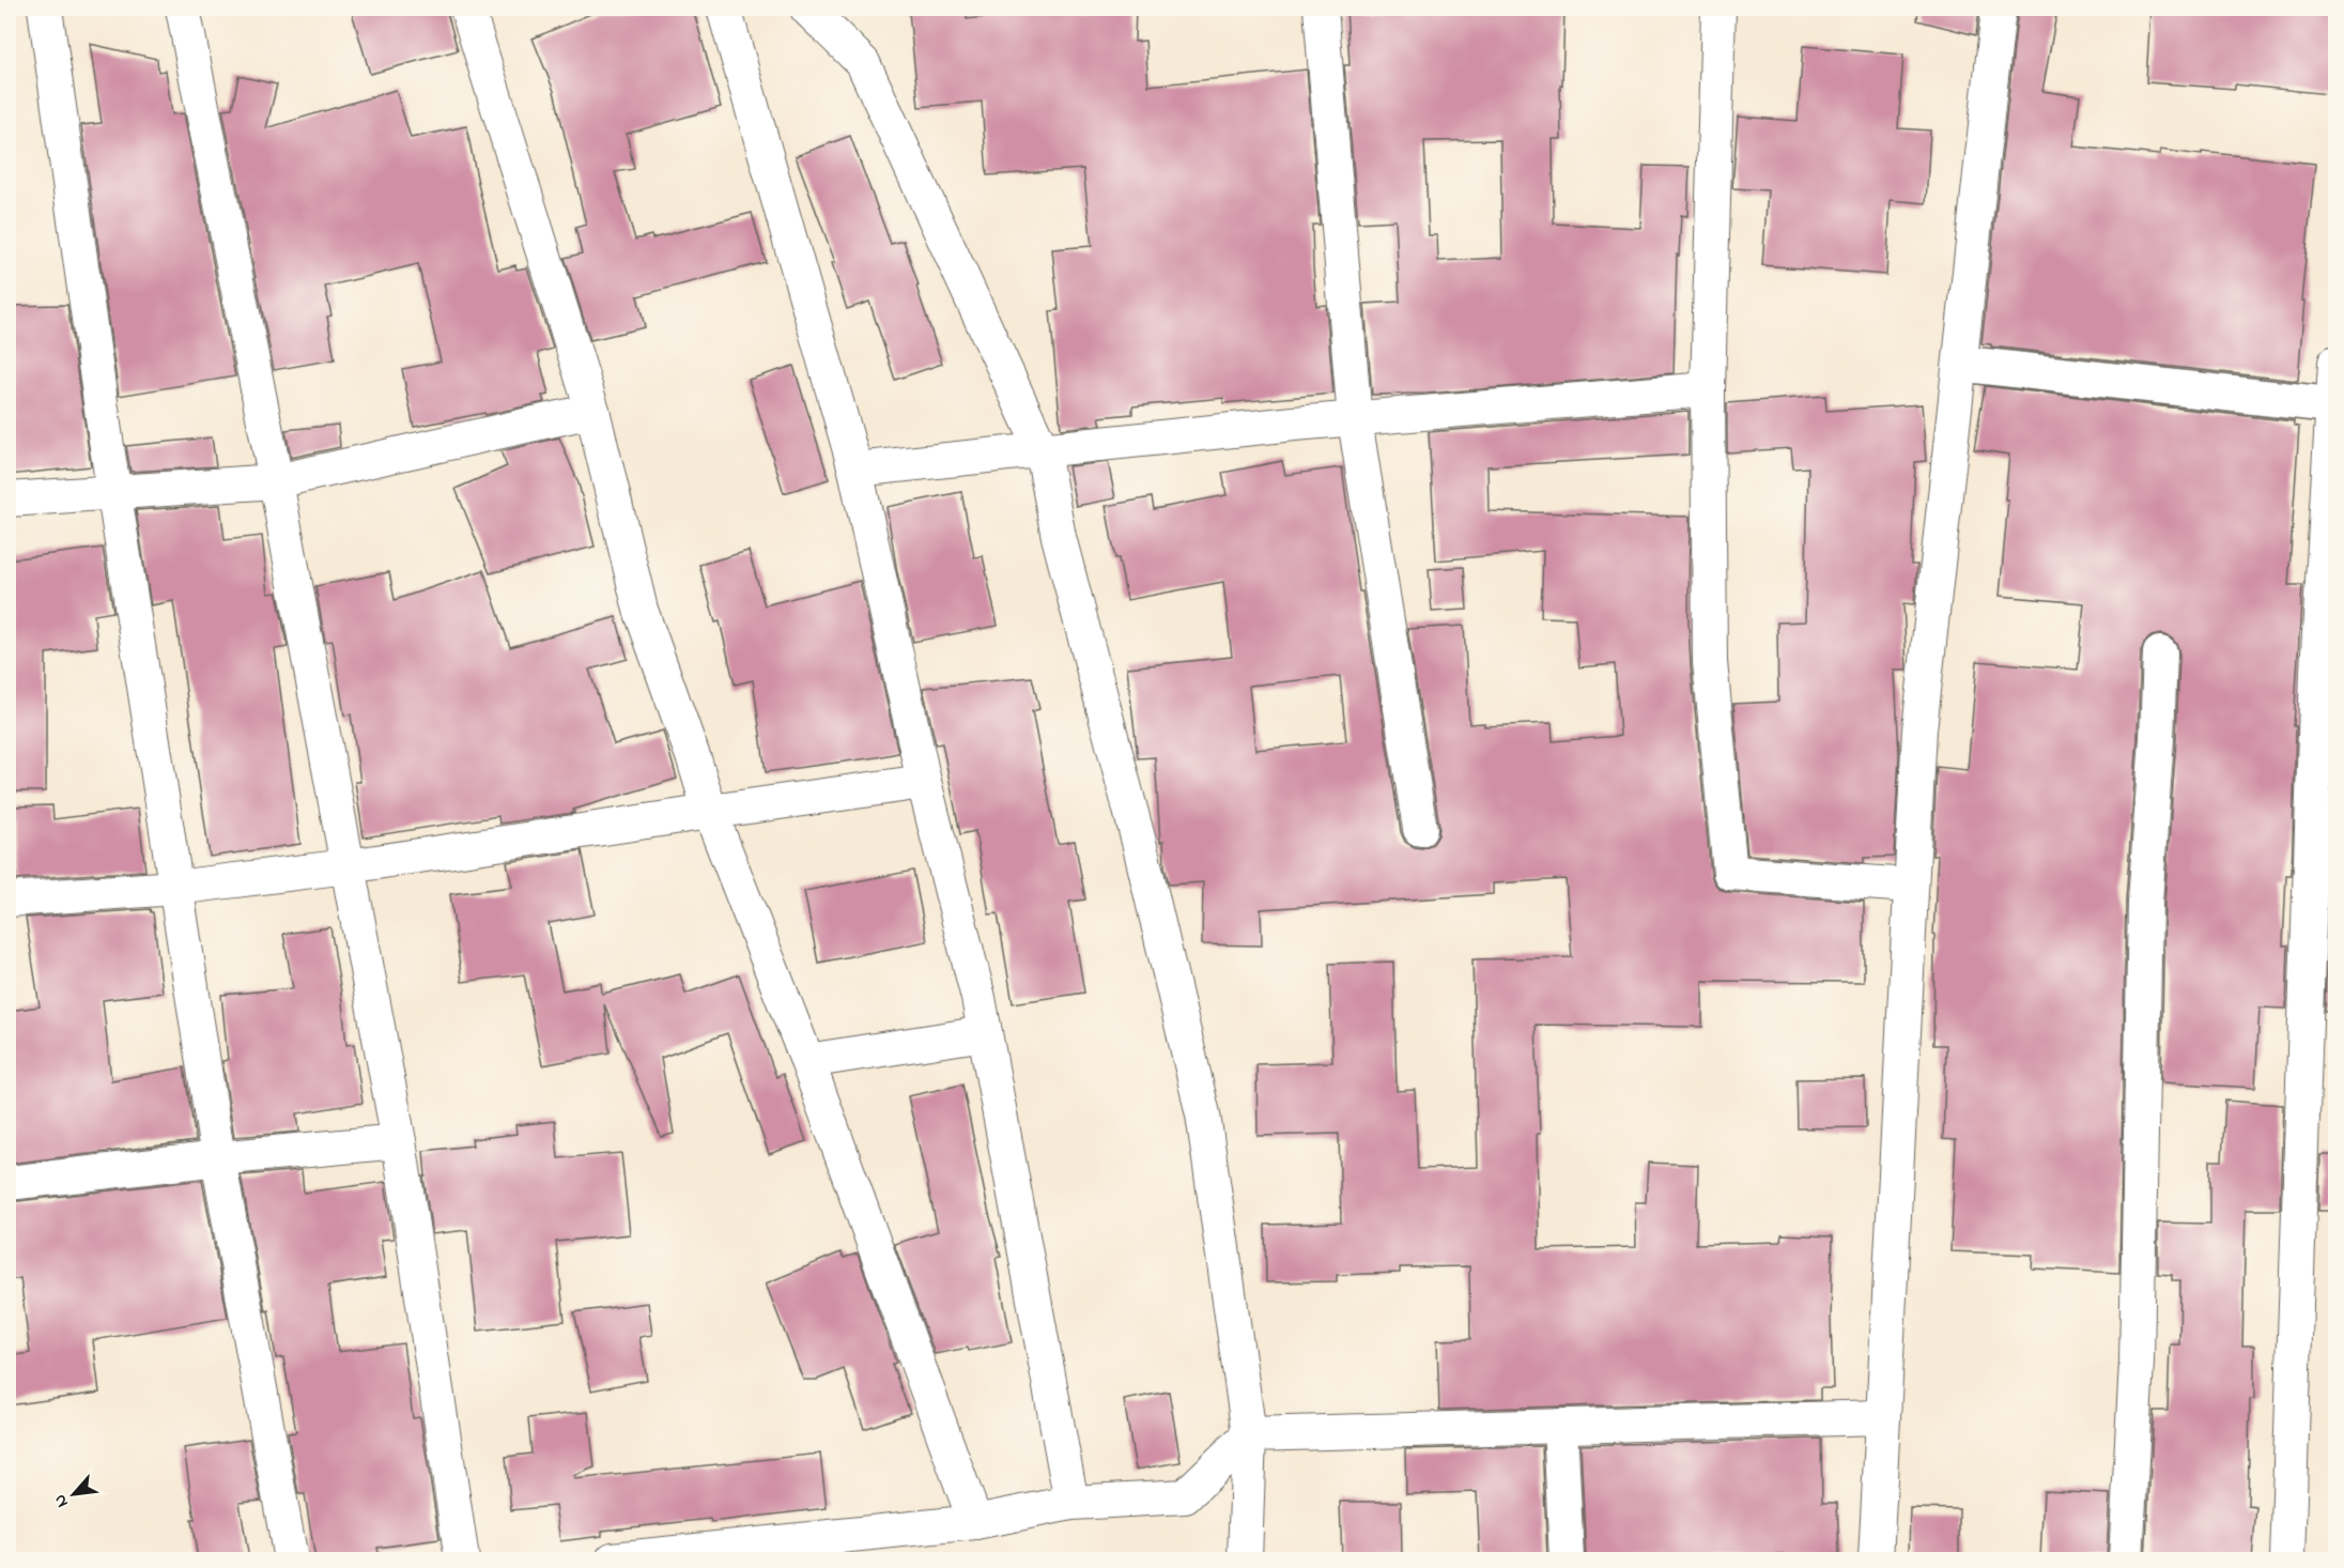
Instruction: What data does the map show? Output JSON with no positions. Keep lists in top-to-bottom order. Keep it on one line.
{"north":"bottom left"}
